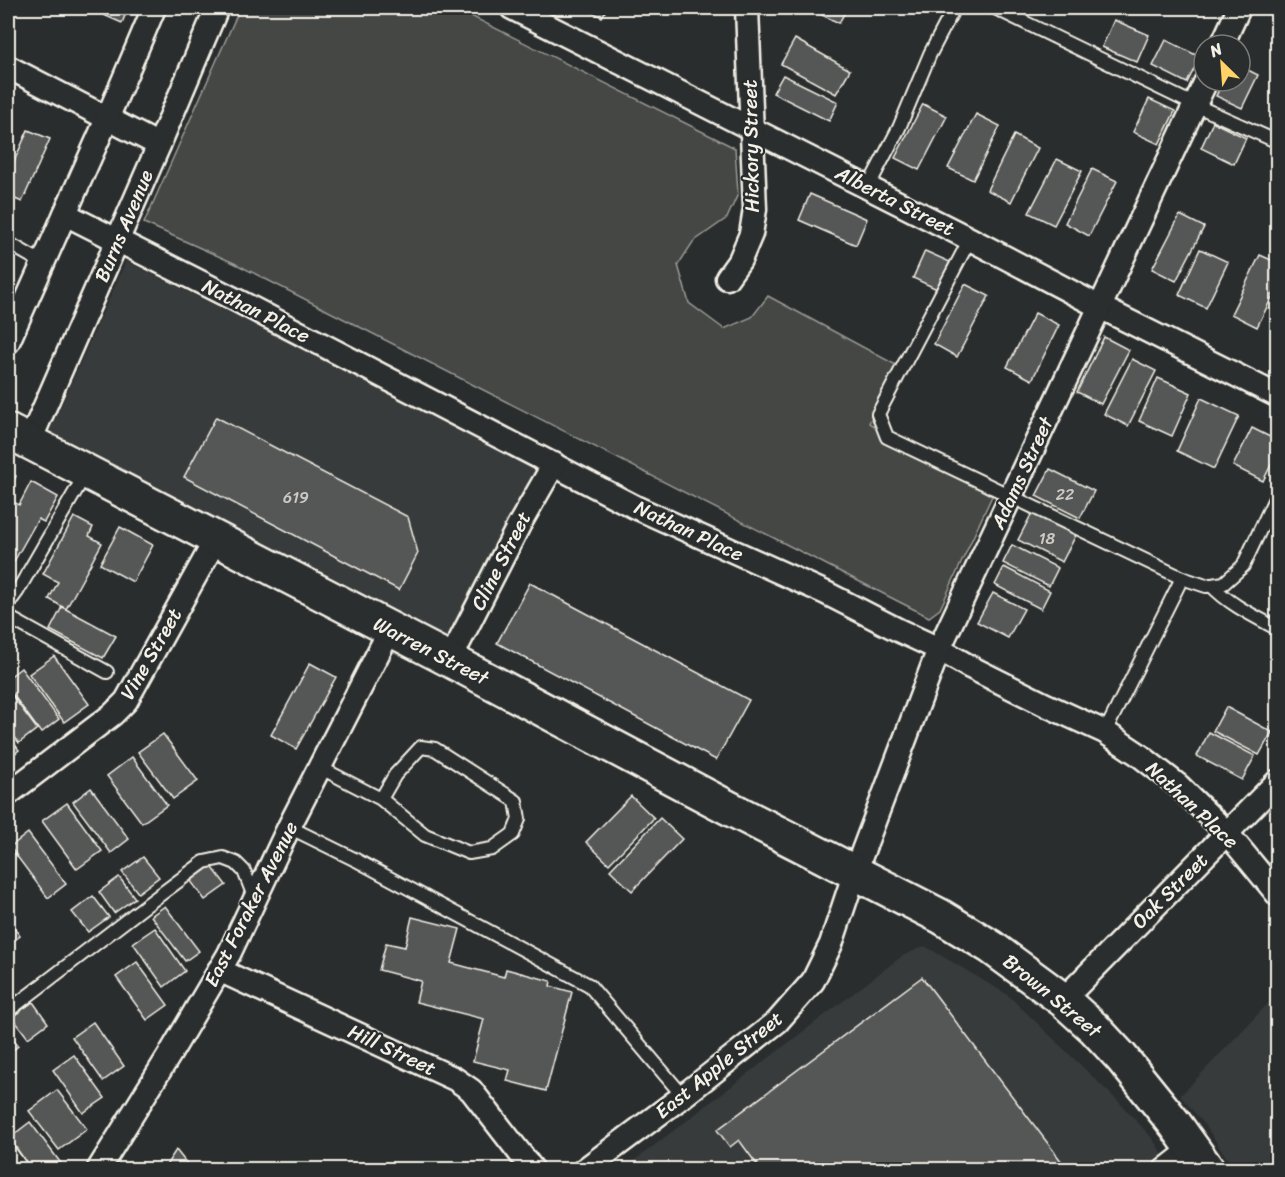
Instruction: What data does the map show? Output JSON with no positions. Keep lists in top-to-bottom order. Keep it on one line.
{"streets":{"street":["Hickory Street","Alberta Street","Burns Avenue","Nathan Place","Adams Street","Cline Street","Warren Street","Vine Street","Oak Street","East Foraker Avenue","Brown Street","Hill Street","East Apple Street"]},"crossings":[["Hickory Street","Alberta Street"],["Alberta Street","Adams Street"],["Burns Avenue","Nathan Place"],["Burns Avenue","Warren Street"],["Nathan Place","Adams Street"],["Nathan Place","Cline Street"],["Nathan Place","Oak Street"],["Adams Street","Warren Street"],["Adams Street","Brown Street"],["Adams Street","East Apple Street"],["Cline Street","Warren Street"],["Warren Street","Vine Street"],["Warren Street","East Foraker Avenue"],["Warren Street","Brown Street"],["Warren Street","East Apple Street"],["Oak Street","Brown Street"],["East Foraker Avenue","Hill Street"],["Brown Street","East Apple Street"]],"house_numbers":["22","619","18"],"north":"top left"}
